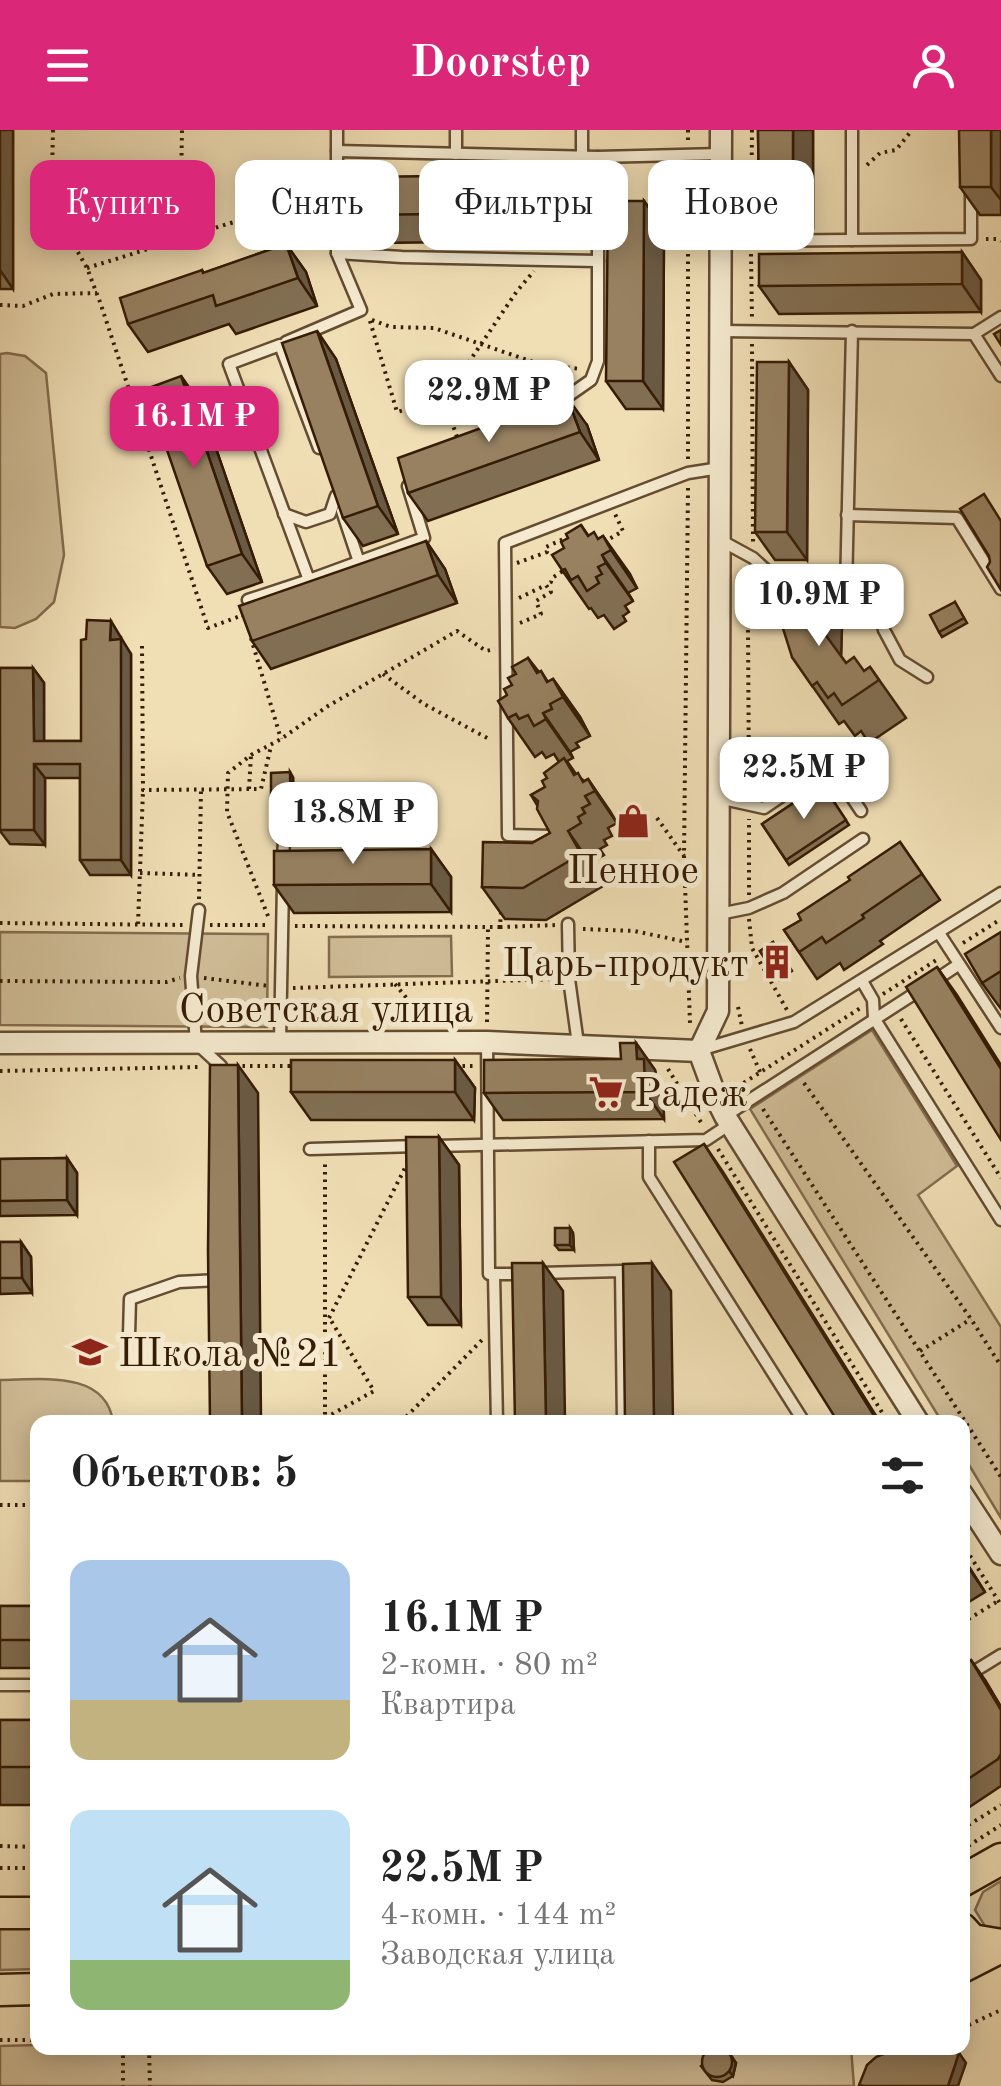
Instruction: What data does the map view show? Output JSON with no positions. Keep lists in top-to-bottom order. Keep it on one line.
{"streets":{"street":["Советская улица"]},"places":{"shop":["Пенное"],"building":["Царь-продукт"],"supermarket":["Радеж"],"school or university":["Школа №21"]},"page":{"header":"Doorstep","chip":["Купить","Снять","Фильтры","Новое"],"price":["22.9M ₽","16.1M ₽","10.9M ₽","22.5M ₽","13.8M ₽"],"heading":"Объектов: 5","list":[{"name":"16.1M ₽","note":"2-комн. · 80 m² · Квартира"},{"name":"22.5M ₽","note":"4-комн. · 144 m² · Заводская улица"}]}}
